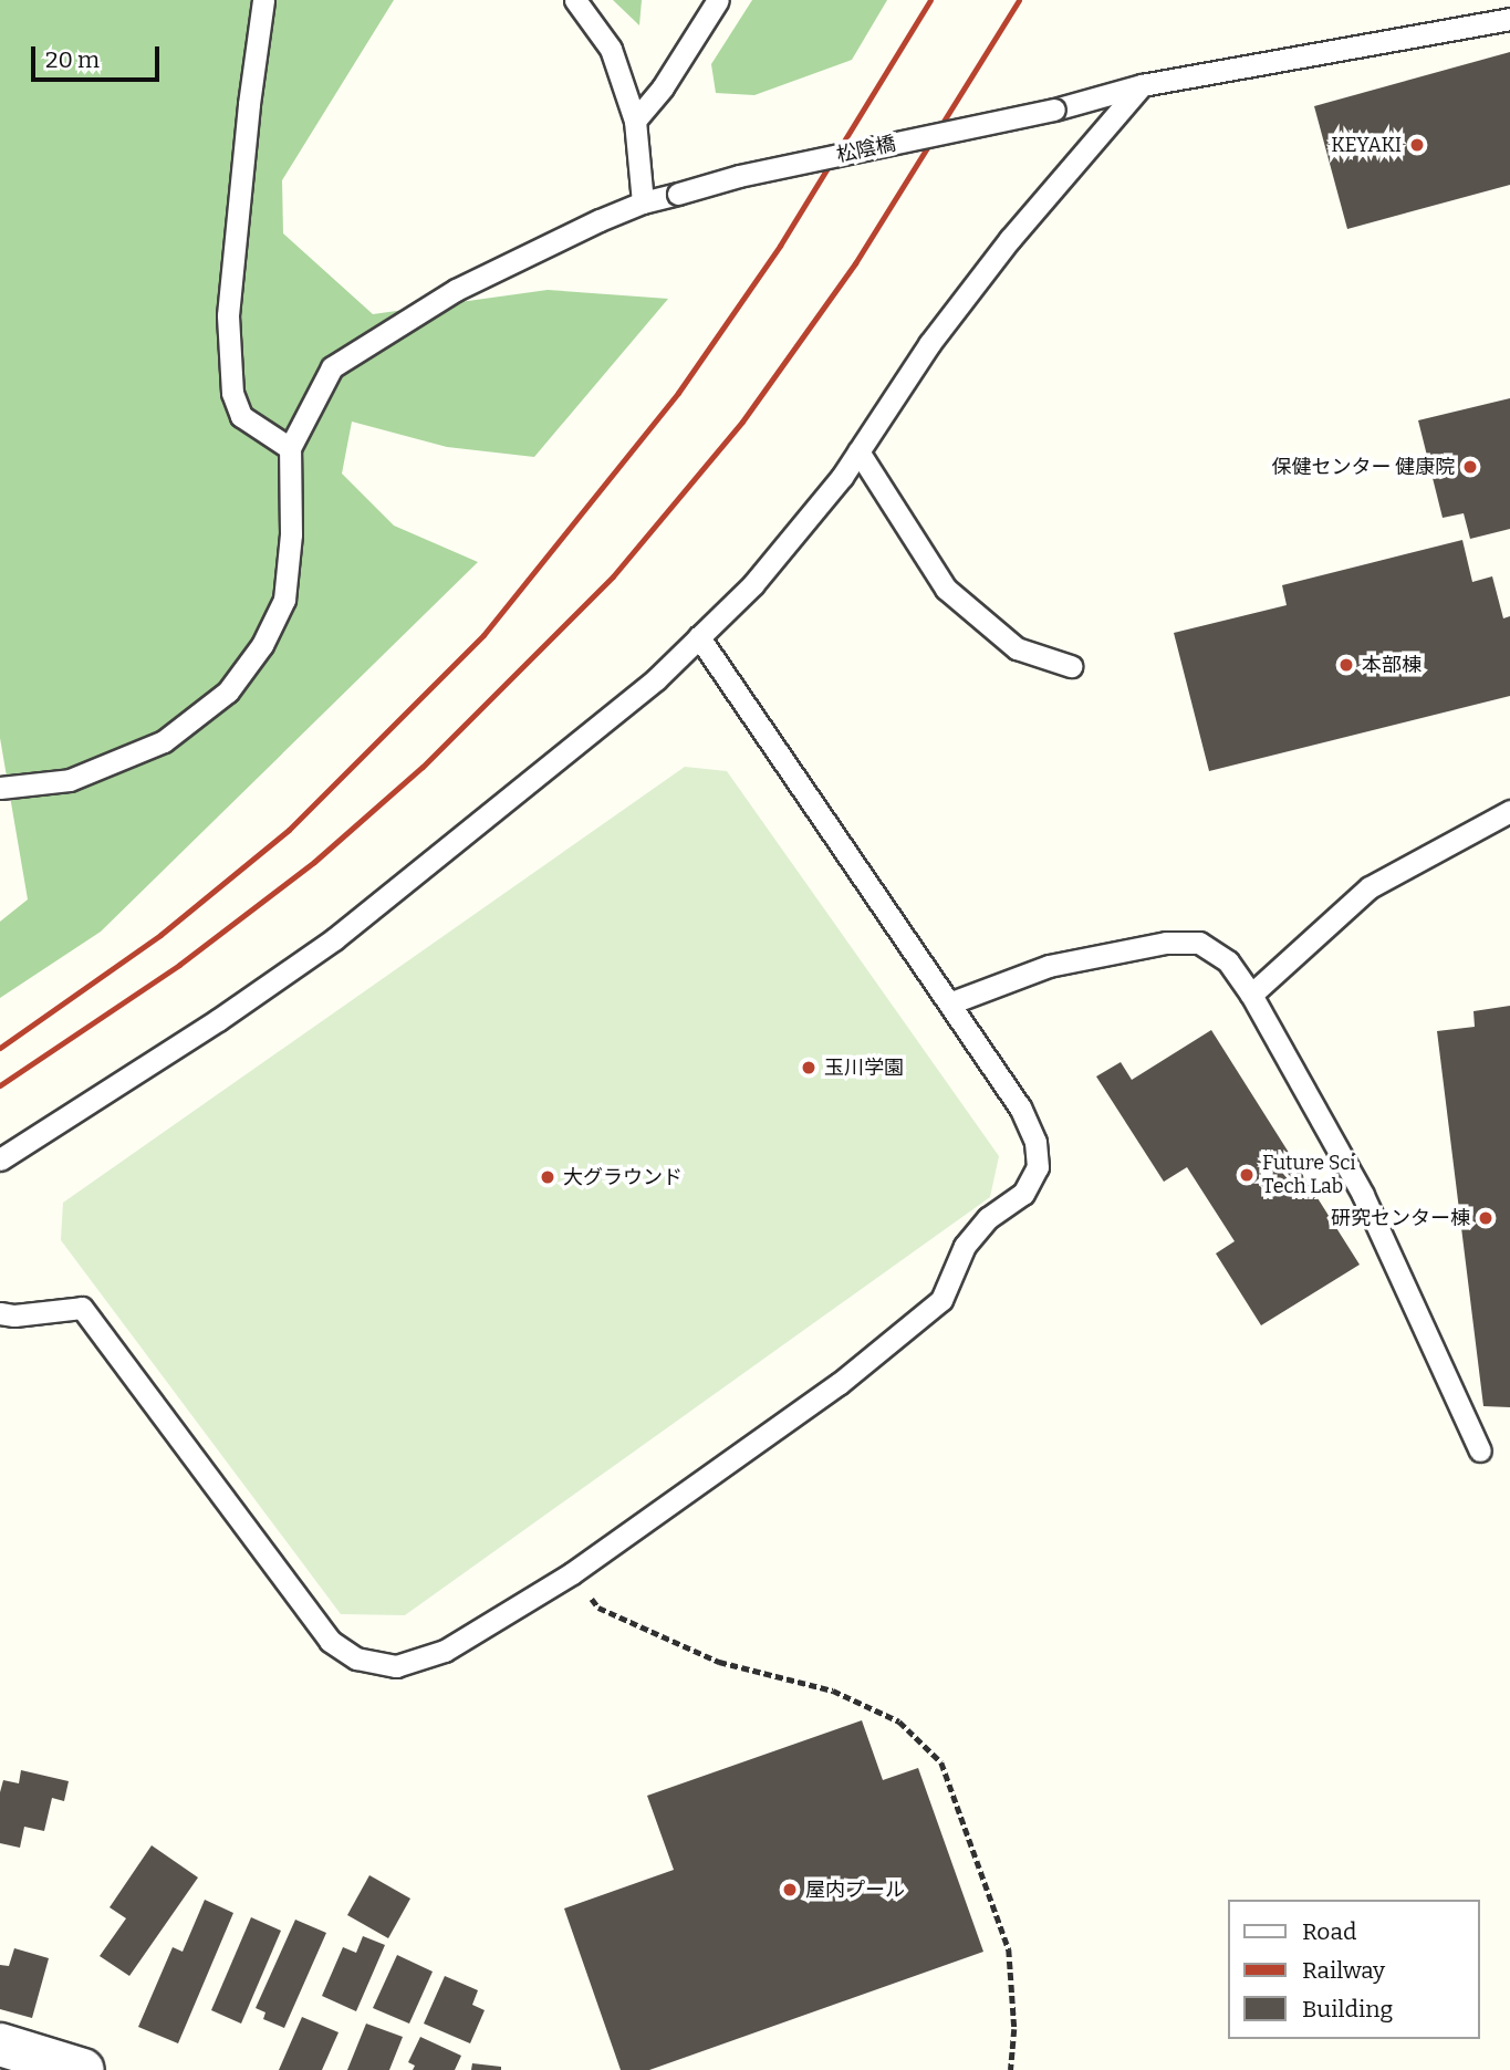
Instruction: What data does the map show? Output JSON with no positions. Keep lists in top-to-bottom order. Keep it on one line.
{"streets":{"lane":["松陰橋"]},"places":["KEYAKI","保健センター 健康院","本部棟","玉川学園","Future Sci Tech Lab","大グラウンド","研究センター棟","屋内プール"],"legend":["Road","Railway","Building"],"scale_bar":"20 m"}
